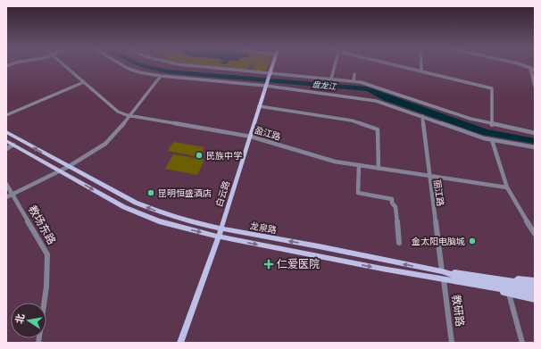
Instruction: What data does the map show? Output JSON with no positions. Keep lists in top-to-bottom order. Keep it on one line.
{"streets":{"main road":["白云路","龙泉路"],"street":["盈江路","丽江路","教场东路","教研路"]},"crossings":[["盈江路","丽江路"],["盈江路","白云路"],["丽江路","龙泉路"],["白云路","龙泉路"],["龙泉路","教研路"]],"water":["盘龙江"],"places":{"other":["民族中学","昆明恒盛酒店","金太阳电脑城"],"health":["仁爱医院"]},"north":"left"}
